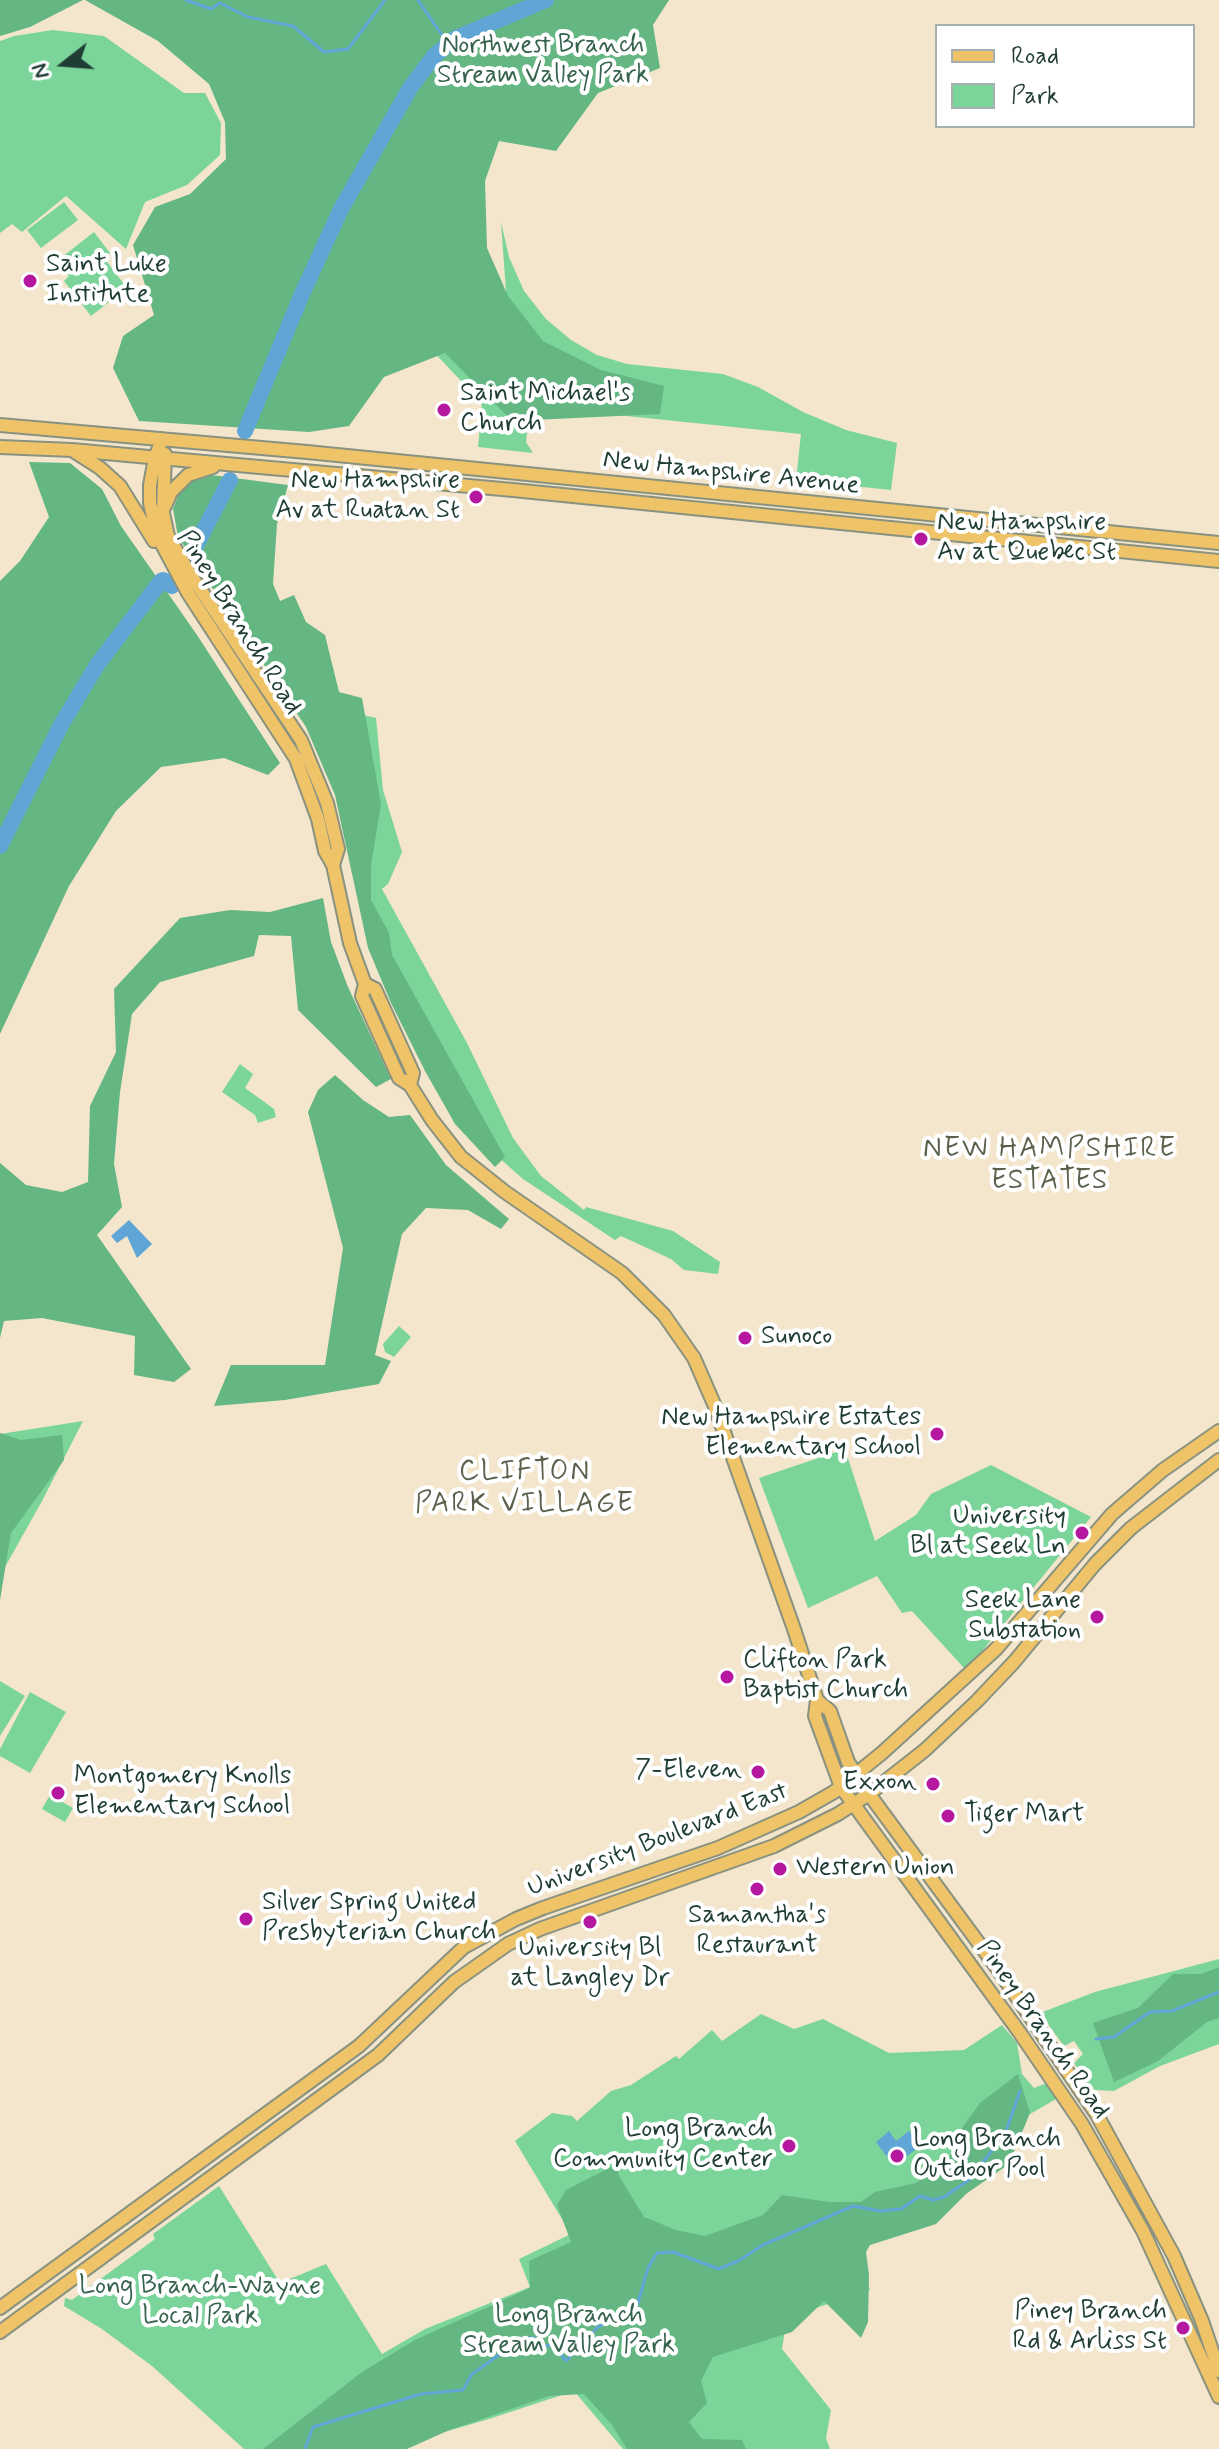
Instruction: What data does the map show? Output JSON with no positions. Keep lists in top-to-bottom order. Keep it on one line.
{"streets":{"main road":["New Hampshire Avenue","Piney Branch Road","University Boulevard East"]},"crossings":[["New Hampshire Avenue","Piney Branch Road"],["Piney Branch Road","University Boulevard East"]],"districts":["NEW HAMPSHIRE ESTATES","CLIFTON PARK VILLAGE"],"parks":["Northwest Branch Stream Valley Park","Long Branch-Wayne Local Park","Long Branch Stream Valley Park"],"places":["Saint Luke Institute","Saint Michael's Church","New Hampshire Av at Ruatan St","New Hampshire Av at Quebec St","Sunoco","New Hampshire Estates Elementary School","University Bl at Seek Ln","Seek Lane Substation","Clifton Park Baptist Church","7-Eleven","Exxon","Montgomery Knolls Elementary School","Tiger Mart","Western Union","Samantha's Restaurant","Silver Spring United Presbyterian Church","University Bl at Langley Dr","Long Branch Community Center","Long Branch Outdoor Pool","Piney Branch Rd & Arliss St"],"legend":["Road","Park"],"north":"left"}
